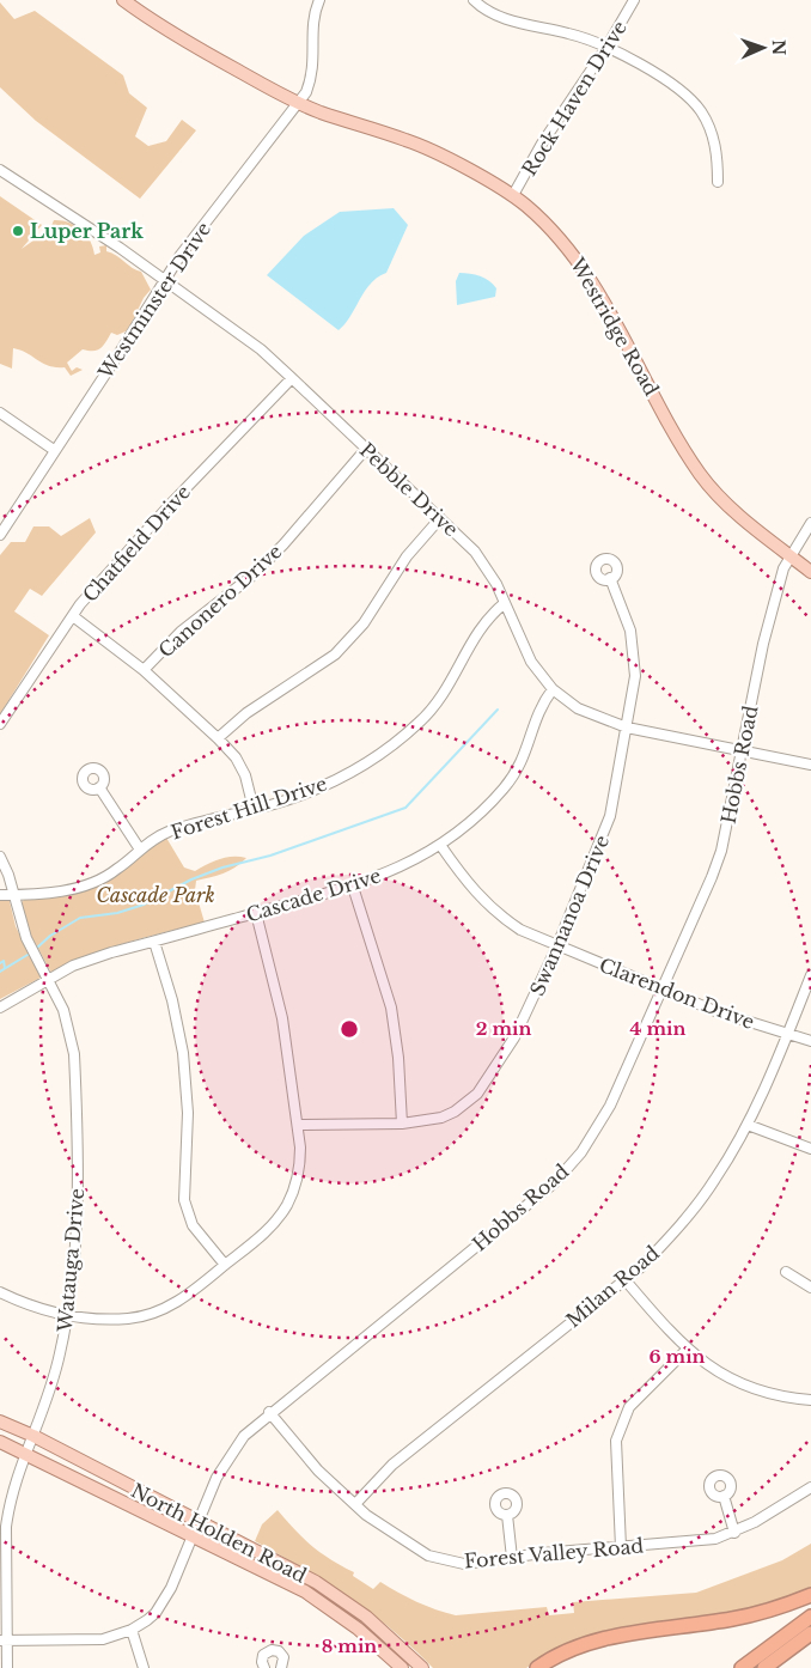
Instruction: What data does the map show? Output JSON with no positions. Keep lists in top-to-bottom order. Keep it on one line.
{"streets":{"main road":["Westridge Road","North Holden Road"],"street":["Rock Haven Drive","Westminster Drive","Pebble Drive","Chatfield Drive","Canonero Drive","Hobbs Road","Forest Hill Drive","Cascade Drive","Swannanoa Drive","Clarendon Drive","Watauga Drive","Milan Road","Forest Valley Road"]},"crossings":[["Rock Haven Drive","Westridge Road"],["Westminster Drive","Westridge Road"],["Westminster Drive","Pebble Drive"],["Westridge Road","Hobbs Road"],["Pebble Drive","Chatfield Drive"],["Pebble Drive","Canonero Drive"],["Pebble Drive","Hobbs Road"],["Pebble Drive","Forest Hill Drive"],["Pebble Drive","Cascade Drive"],["Pebble Drive","Swannanoa Drive"],["Hobbs Road","Clarendon Drive"],["Hobbs Road","Watauga Drive"],["Hobbs Road","North Holden Road"],["Hobbs Road","Forest Valley Road"],["Forest Hill Drive","Watauga Drive"],["Cascade Drive","Clarendon Drive"],["Cascade Drive","Watauga Drive"],["Swannanoa Drive","Clarendon Drive"],["Clarendon Drive","Milan Road"],["Watauga Drive","North Holden Road"],["Milan Road","Forest Valley Road"]],"parks":["Cascade Park"],"places":["Luper Park"],"north":"right","rings":["2 min","4 min","6 min","8 min"]}
